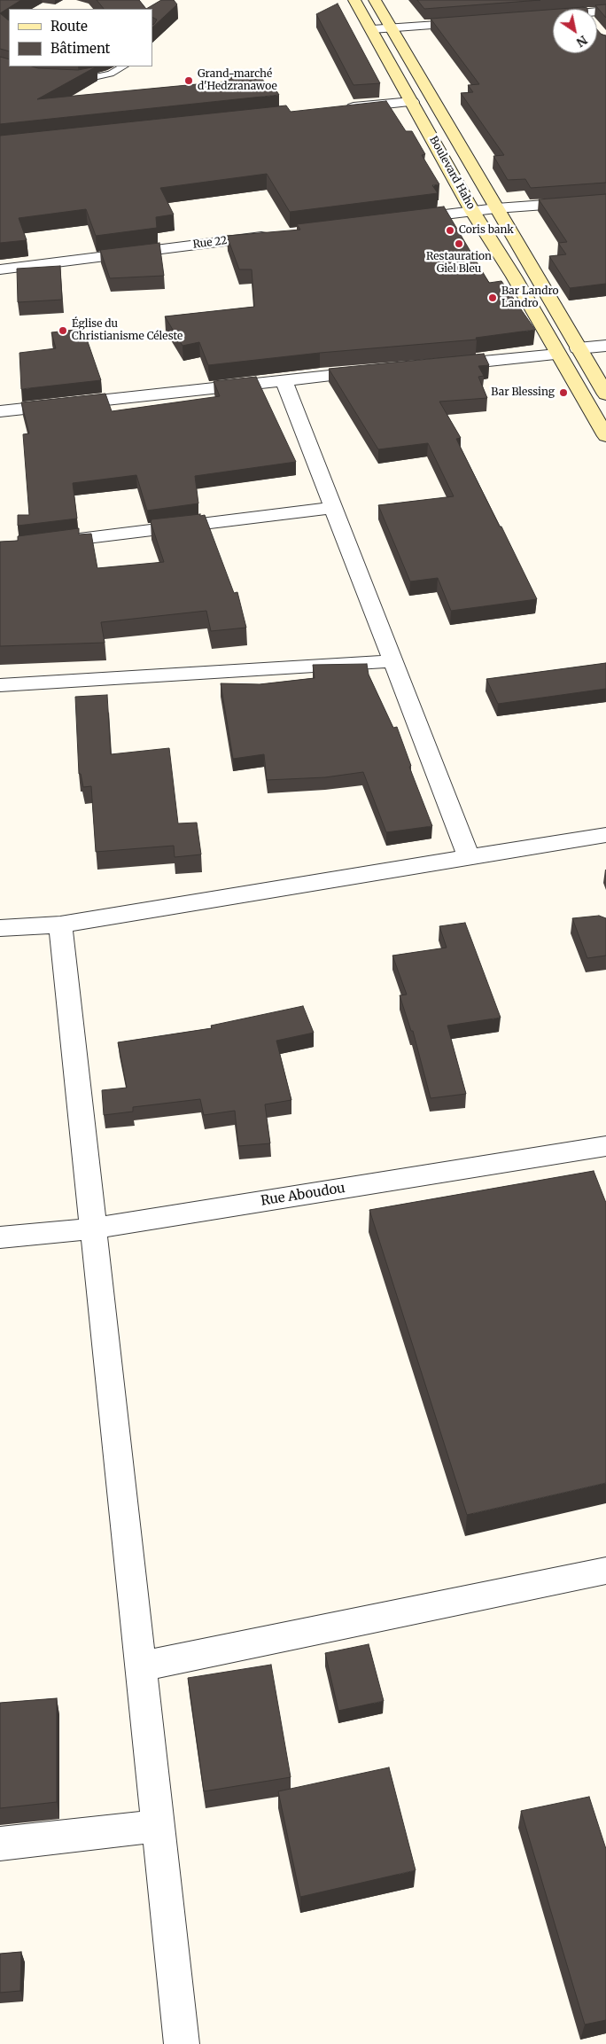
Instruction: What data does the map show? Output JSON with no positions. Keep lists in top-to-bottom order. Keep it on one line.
{"streets":{"main road":["Boulevard Haho"],"street":["Rue 22","Rue Aboudou"]},"places":["Grand-marché d'Hedzranawoe","Coris bank","Restauration Giel Bleu","Bar Landro Landro","Église du Christianisme Céleste","Bar Blessing"],"legend":["Route","Bâtiment"],"north":"bottom right"}
